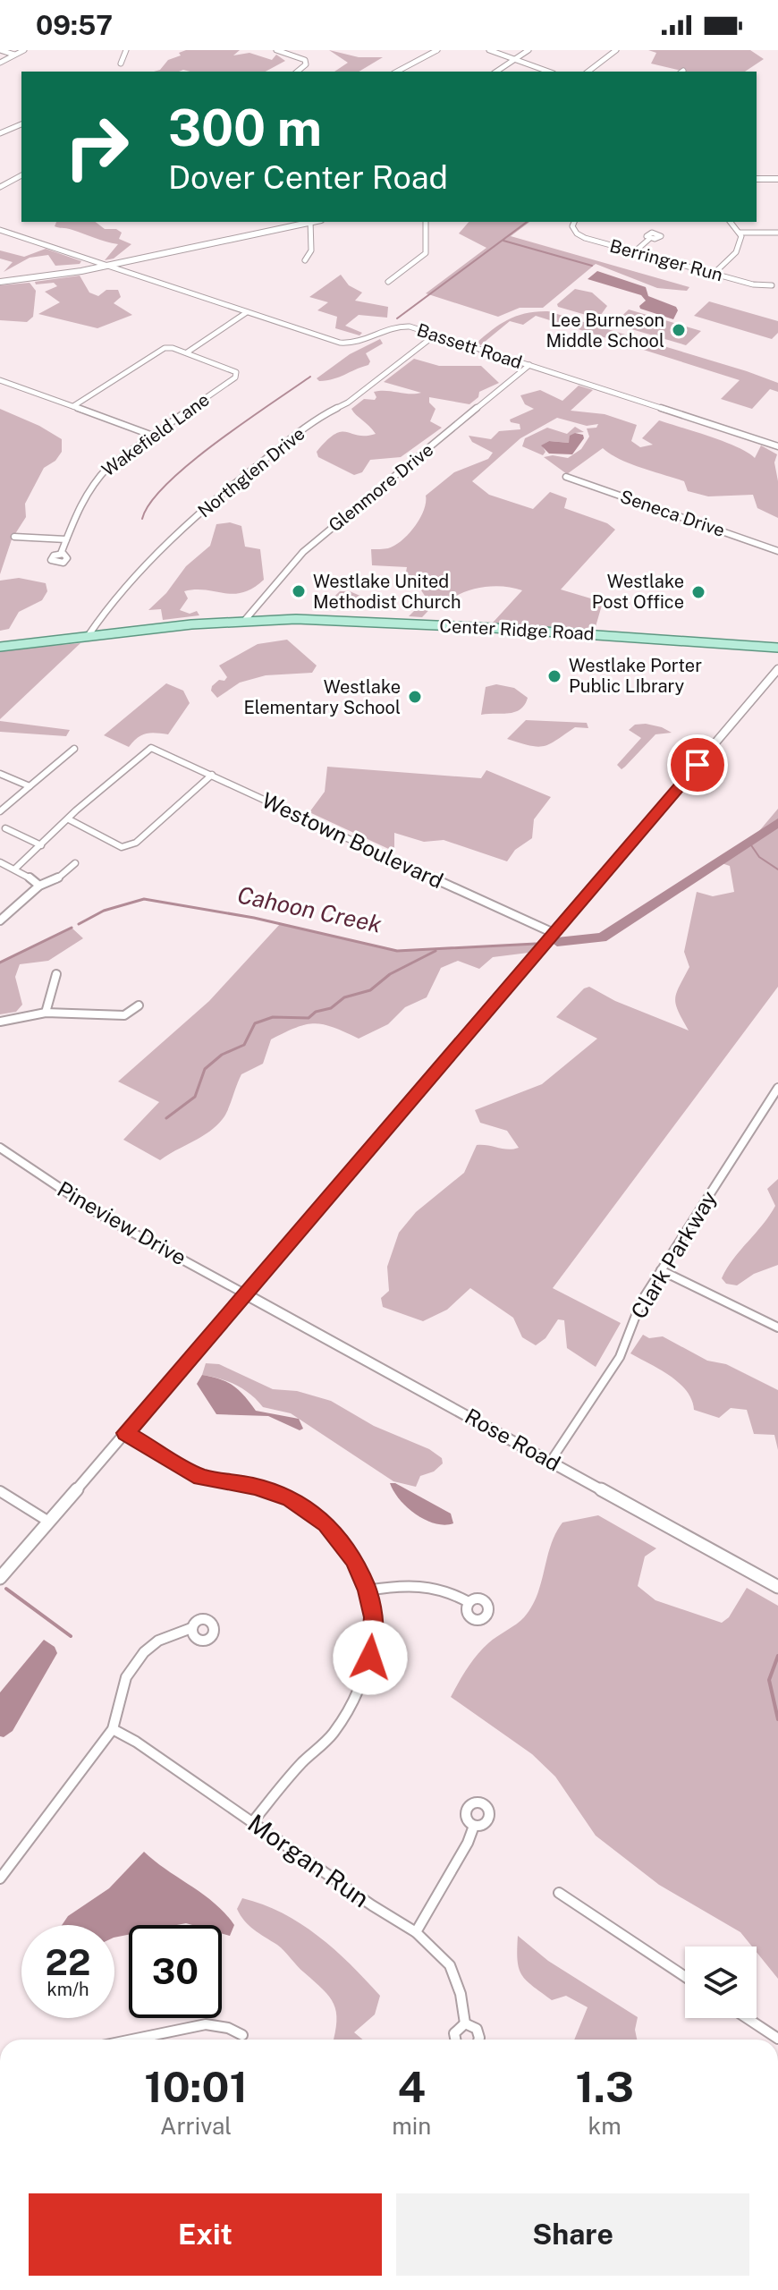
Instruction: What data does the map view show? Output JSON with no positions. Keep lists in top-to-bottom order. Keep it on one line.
{"streets":{"main road":["Center Ridge Road"],"street":["Berringer Run","Bassett Road","Wakefield Lane","Northglen Drive","Glenmore Drive","Seneca Drive","Westown Boulevard","Pineview Drive","Clark Parkway","Rose Road","Morgan Run"]},"crossings":[["Bassett Road","Northglen Drive"],["Bassett Road","Glenmore Drive"],["Northglen Drive","Center Ridge Road"],["Glenmore Drive","Center Ridge Road"],["Pineview Drive","Rose Road"],["Clark Parkway","Rose Road"]],"water":["Cahoon Creek"],"places":["Lee Burneson Middle School","Westlake United Methodist Church","Westlake Post Office","Westlake Porter Public LIbrary","Westlake Elementary School"],"page":{"status":"09:57","turn":["300 m","Dover Center Road"],"speed":"22 km/h","limit":"30","eta":["10:01","Arrival","4","min","1.3","km"],"buttons":["Exit","Share"]}}
